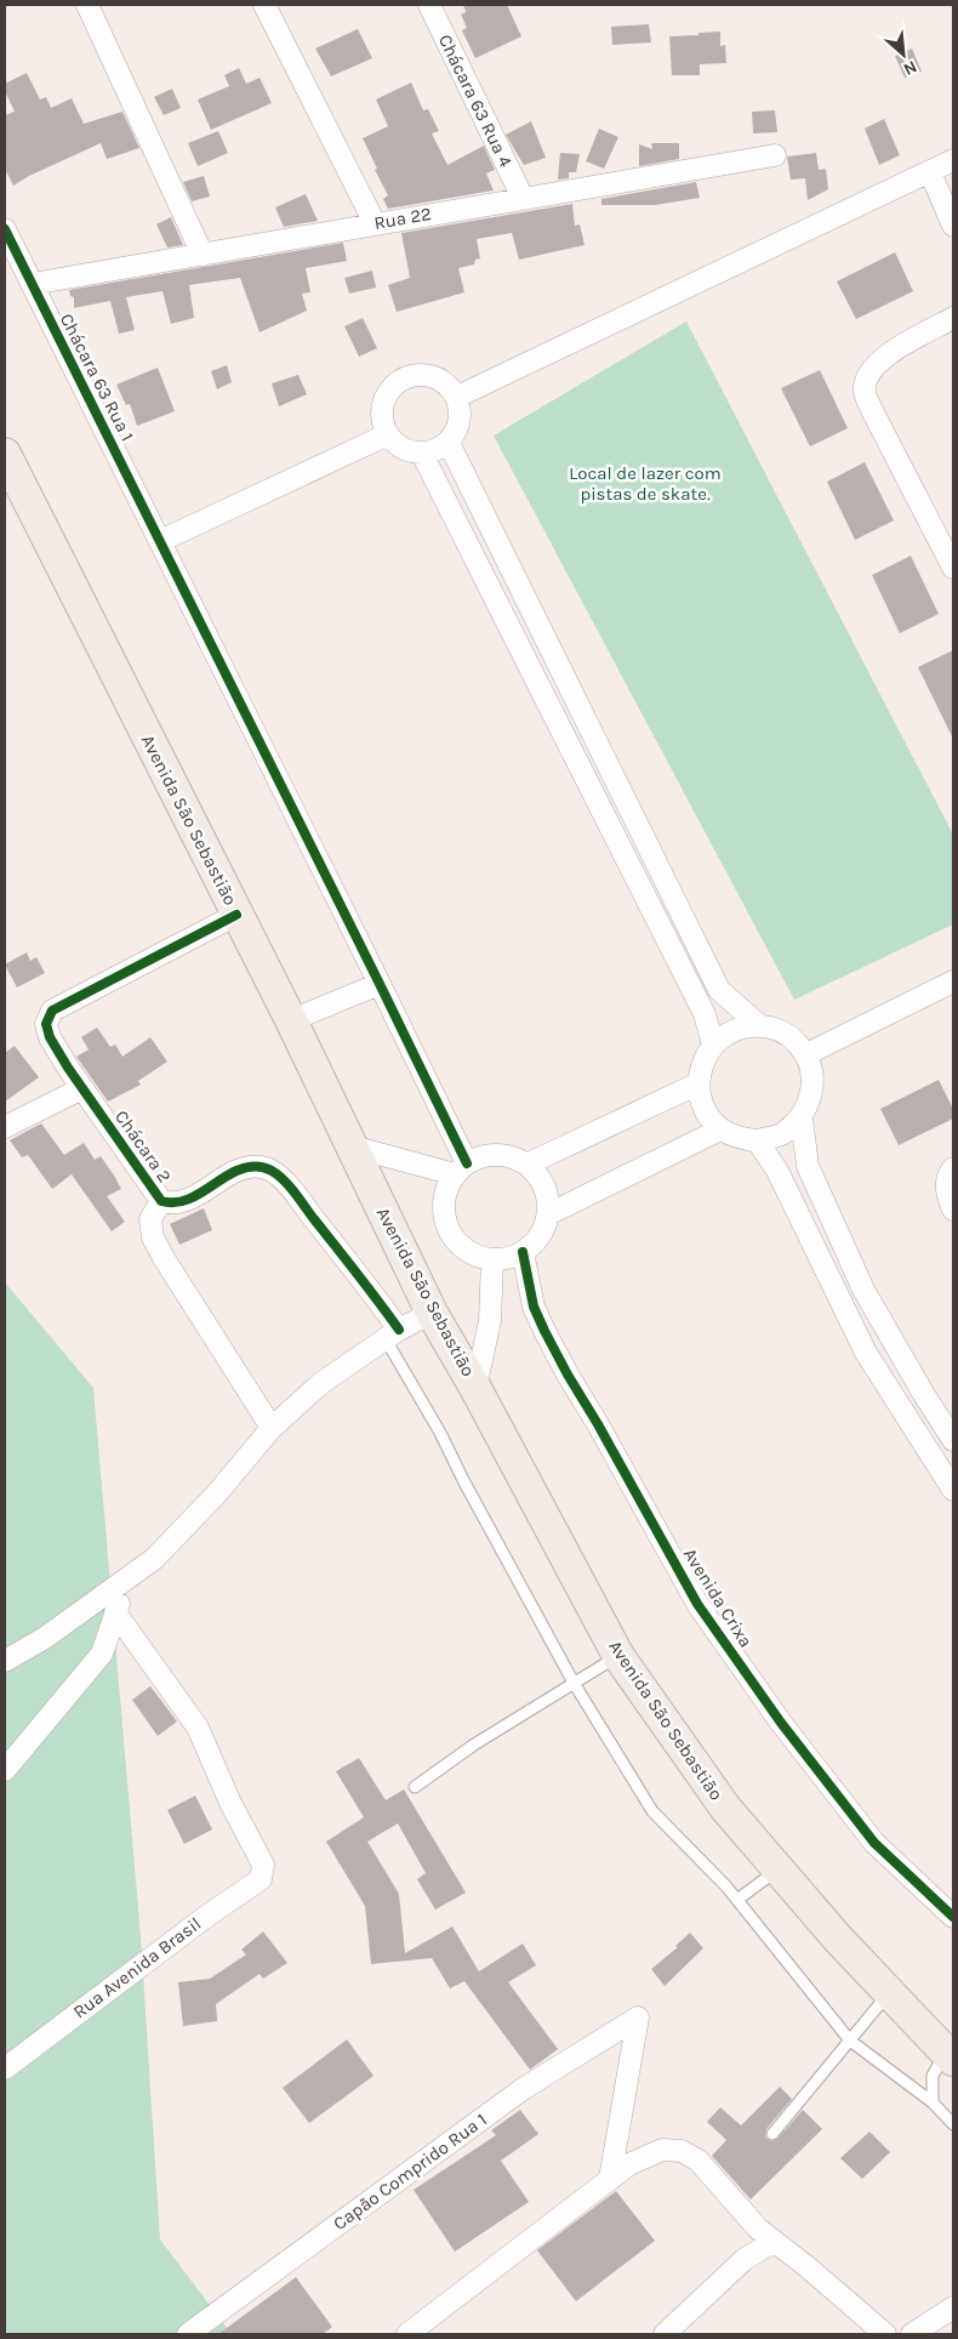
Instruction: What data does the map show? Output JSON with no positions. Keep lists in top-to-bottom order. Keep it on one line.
{"streets":{"main road":["Avenida São Sebastião"],"street":["Chácara 63 Rua 4","Rua 22","Chácara 63 Rua 1","Chácara 2","Avenida Crixa","Rua Avenida Brasil","Capão Comprido Rua 1"]},"crossings":[["Chácara 63 Rua 4","Rua 22"],["Rua 22","Chácara 63 Rua 1"],["Chácara 63 Rua 1","Avenida Crixa"],["Avenida São Sebastião","Chácara 2"]],"parks":["Local de lazer com pistas de skate."],"north":"bottom right"}
